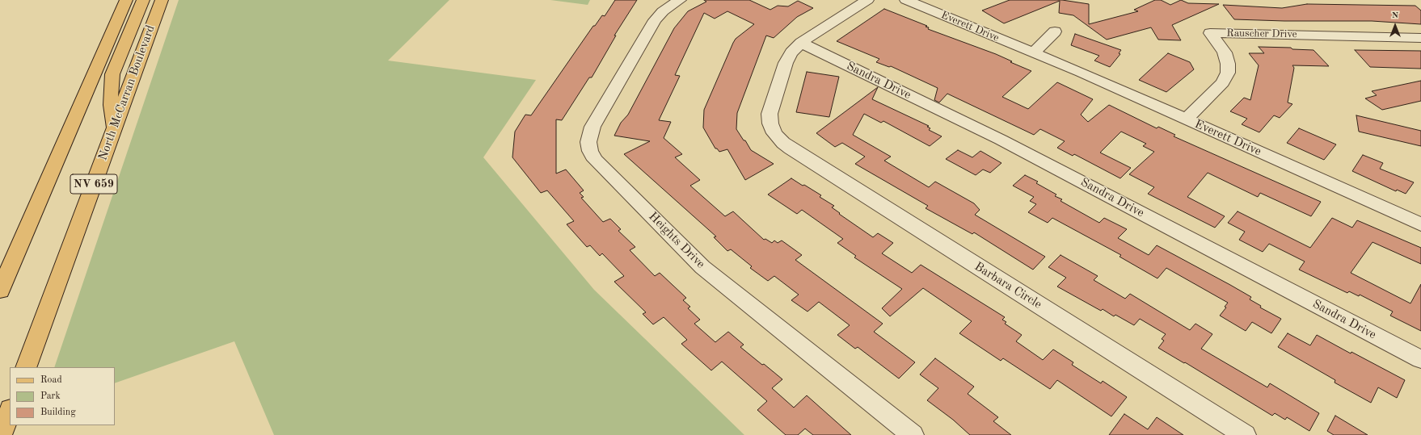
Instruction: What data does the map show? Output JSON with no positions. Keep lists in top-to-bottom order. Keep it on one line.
{"streets":{"main road":["North McCarran Boulevard","NV 659"],"street":["Everett Drive","Rauscher Drive","Sandra Drive","Heights Drive","Barbara Circle"]},"crossings":[["Everett Drive","Rauscher Drive"],["Sandra Drive","Barbara Circle"]],"legend":["Road","Park","Building"],"north":"top"}
